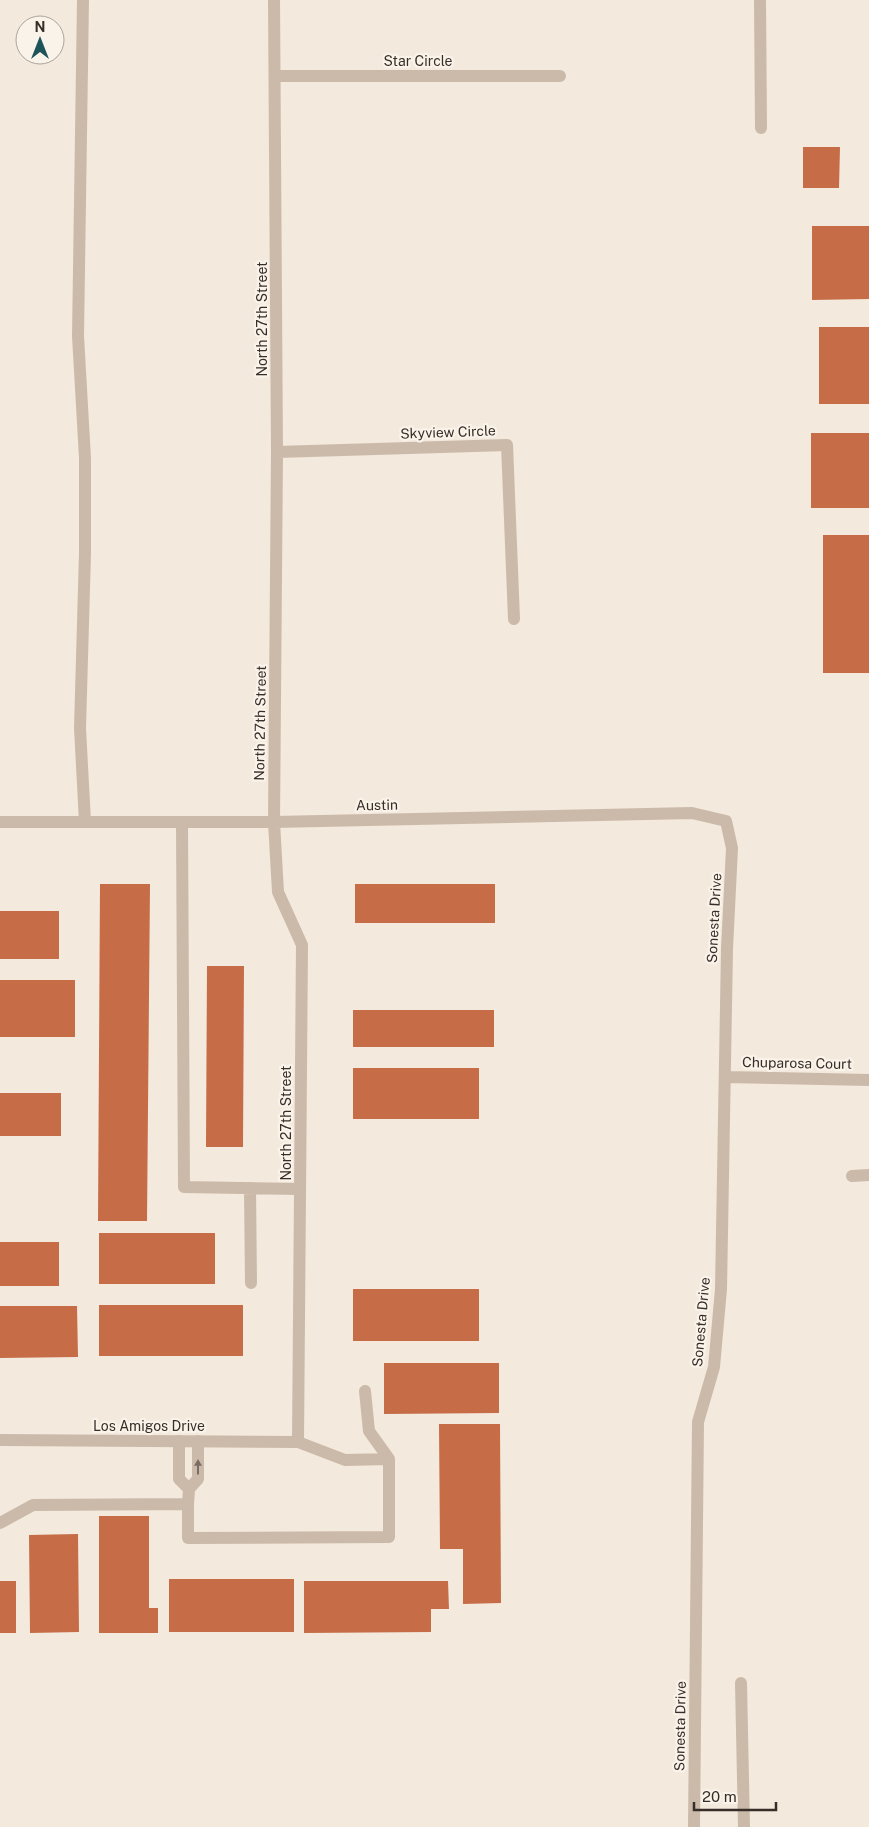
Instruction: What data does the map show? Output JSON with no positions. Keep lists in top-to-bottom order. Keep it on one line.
{"streets":{"street":["Star Circle","North 27th Street","Skyview Circle","Austin","Sonesta Drive","Chuparosa Court","Los Amigos Drive"]},"crossings":[["Star Circle","North 27th Street"],["North 27th Street","Skyview Circle"],["North 27th Street","Austin"],["North 27th Street","Los Amigos Drive"],["Austin","Sonesta Drive"],["Sonesta Drive","Chuparosa Court"]],"scale_bar":"20 m","north":"top"}
